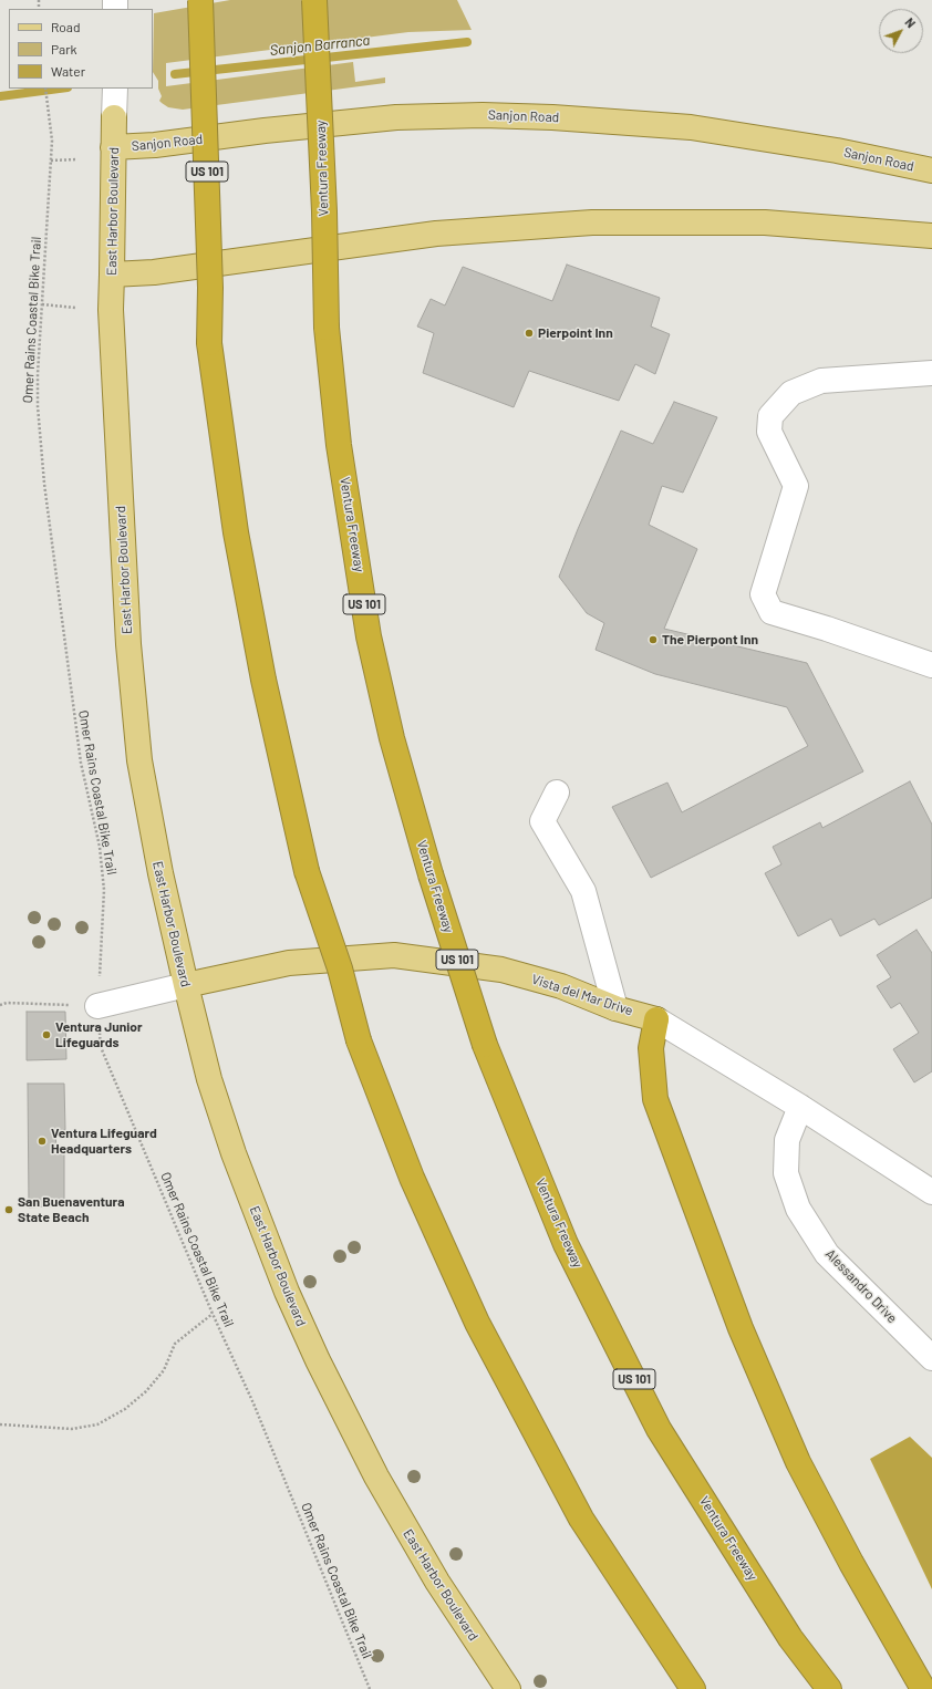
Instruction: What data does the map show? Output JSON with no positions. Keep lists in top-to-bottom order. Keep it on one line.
{"streets":{"highway":["Ventura Freeway","US 101"],"main road":["Sanjon Road","East Harbor Boulevard","Vista del Mar Drive"],"street":["Alessandro Drive"],"path":["Omer Rains Coastal Bike Trail"]},"crossings":[["Sanjon Road","East Harbor Boulevard"],["East Harbor Boulevard","Vista del Mar Drive"],["Vista del Mar Drive","Alessandro Drive"]],"water":["Sanjon Barranca"],"places":["Pierpoint Inn","The Pierpont Inn","Ventura Junior Lifeguards","Ventura Lifeguard Headquarters","San Buenaventura State Beach"],"legend":["Road","Park","Water"],"north":"top right"}
